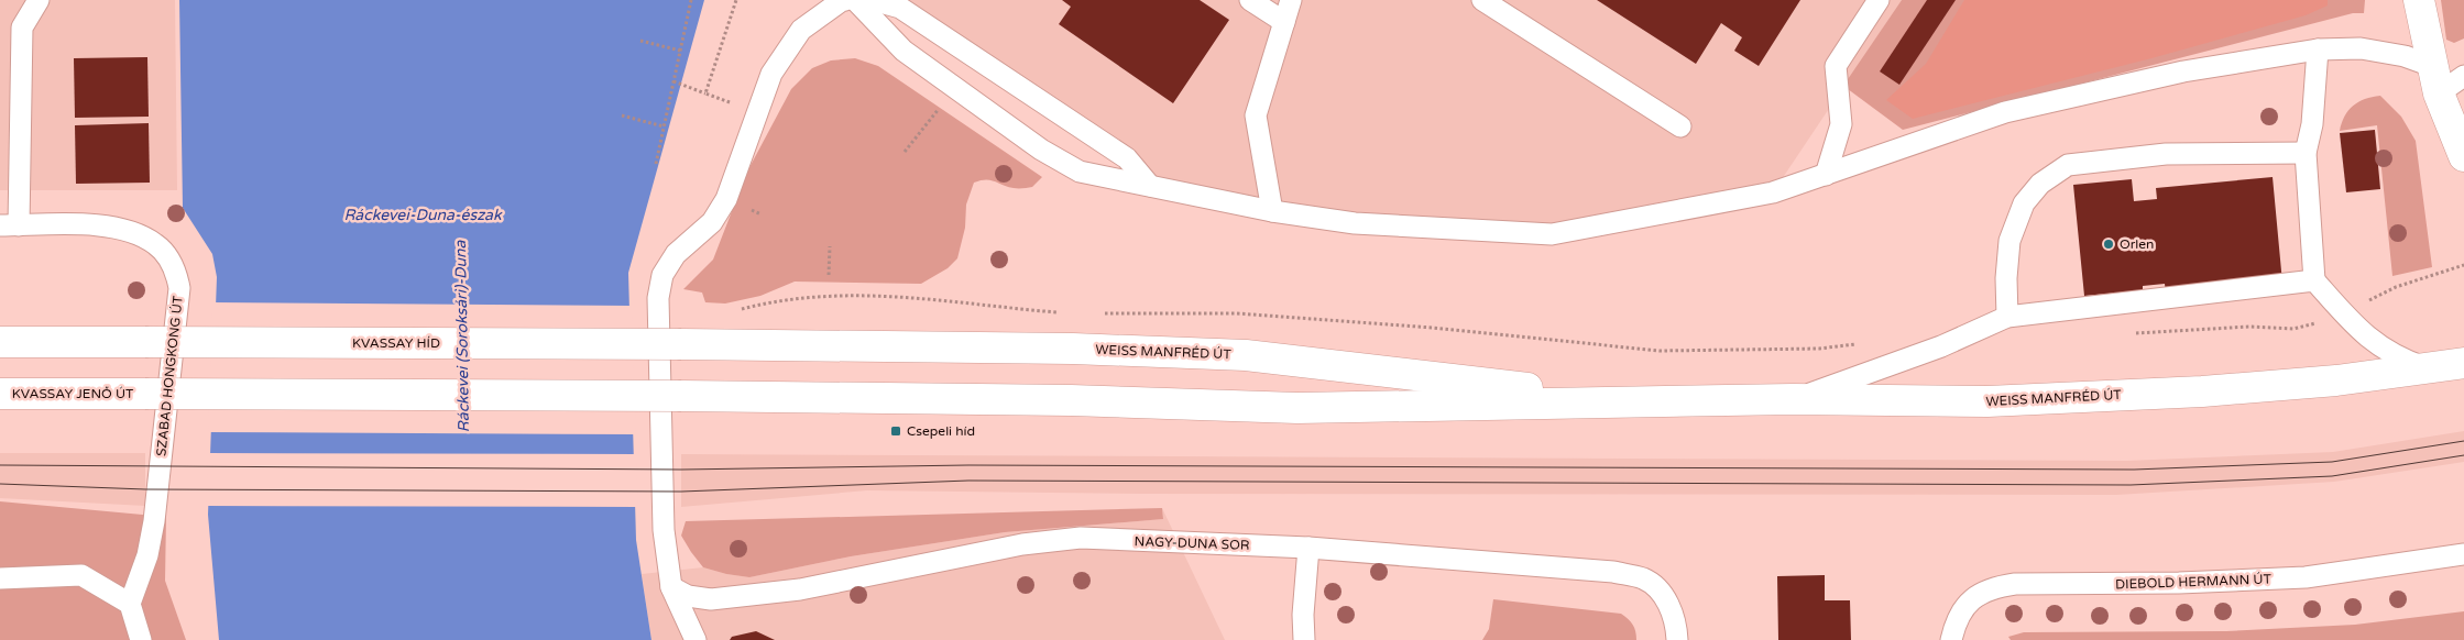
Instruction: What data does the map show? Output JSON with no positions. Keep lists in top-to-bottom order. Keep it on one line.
{"streets":{"main road":["KVASSAY HÍD","WEISS MANFRÉD ÚT","KVASSAY JENŐ ÚT"],"lane":["SZABAD HONGKONG ÚT","NAGY-DUNA SOR","DIEBOLD HERMANN ÚT"]},"crossings":[["KVASSAY HÍD","WEISS MANFRÉD ÚT"],["WEISS MANFRÉD ÚT","KVASSAY JENŐ ÚT"]],"water":["Ráckevei-Duna-észak","Ráckevei (Soroksári)-Duna"],"places":{"other":["Orlen"],"transit":["Csepeli híd"]}}
